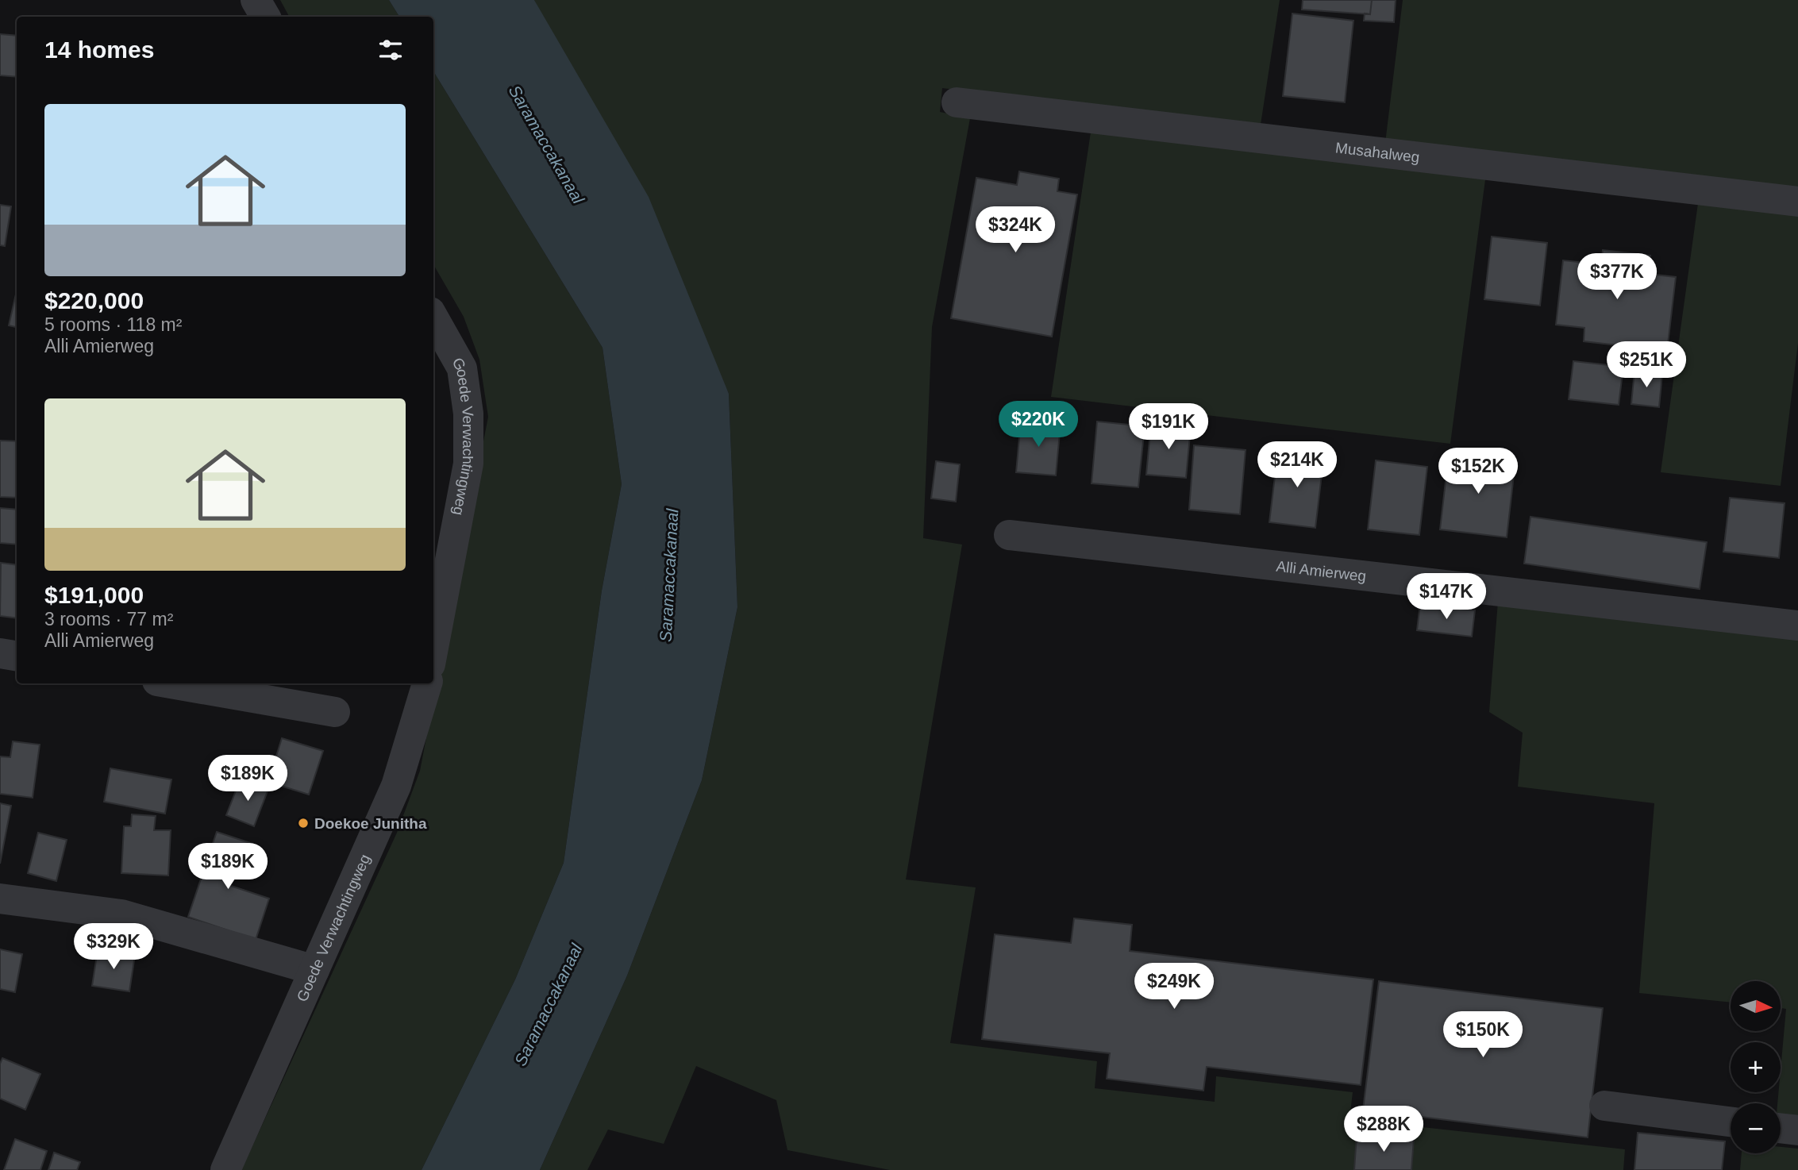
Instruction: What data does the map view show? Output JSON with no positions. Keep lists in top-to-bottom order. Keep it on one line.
{"streets":{"street":["Musahalweg","Goede Verwachtingweg","Alli Amierweg"]},"water":["Saramaccakanaal"],"places":["Doekoe Junitha"],"north":"right","page":{"heading":"14 homes","list":[{"name":"$220,000","note":"5 rooms · 118 m² · Alli Amierweg"},{"name":"$191,000","note":"3 rooms · 77 m² · Alli Amierweg"}],"price":["$324K","$377K","$251K","$220K","$191K","$214K","$152K","$147K","$189K","$189K","$329K","$249K","$150K","$288K"],"map_buttons":["+","−"]}}
